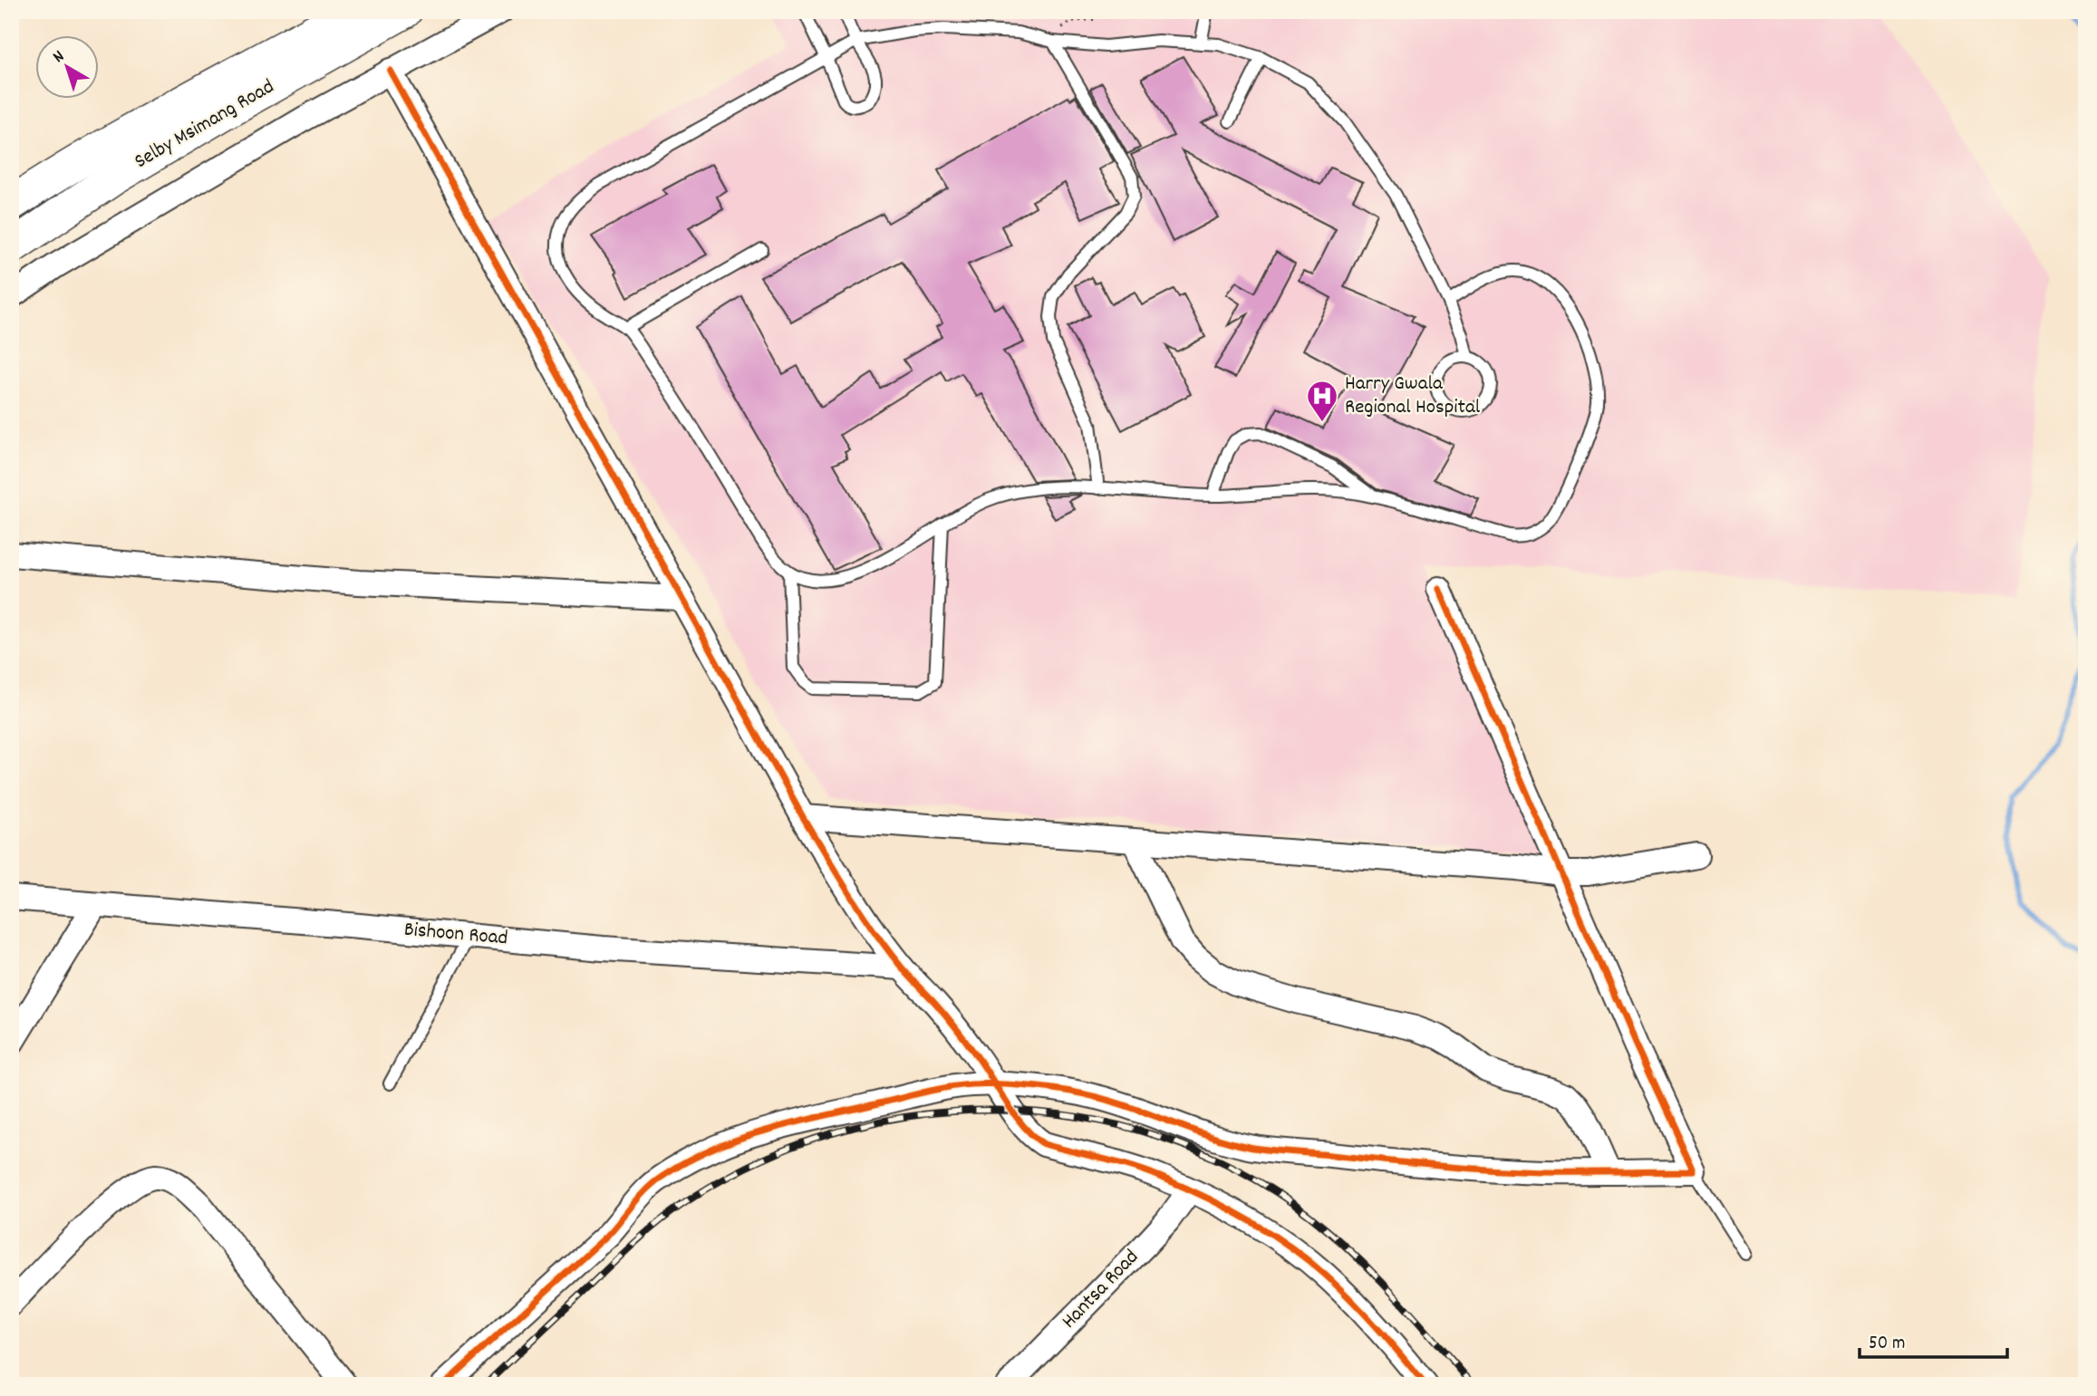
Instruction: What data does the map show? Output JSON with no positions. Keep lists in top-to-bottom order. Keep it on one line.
{"streets":{"main road":["Selby Msimang Road"],"street":["Bishoon Road","Hantsa Road"]},"places":{"hospital":["Harry Gwala Regional Hospital"]},"scale_bar":"50 m","north":"top left"}
